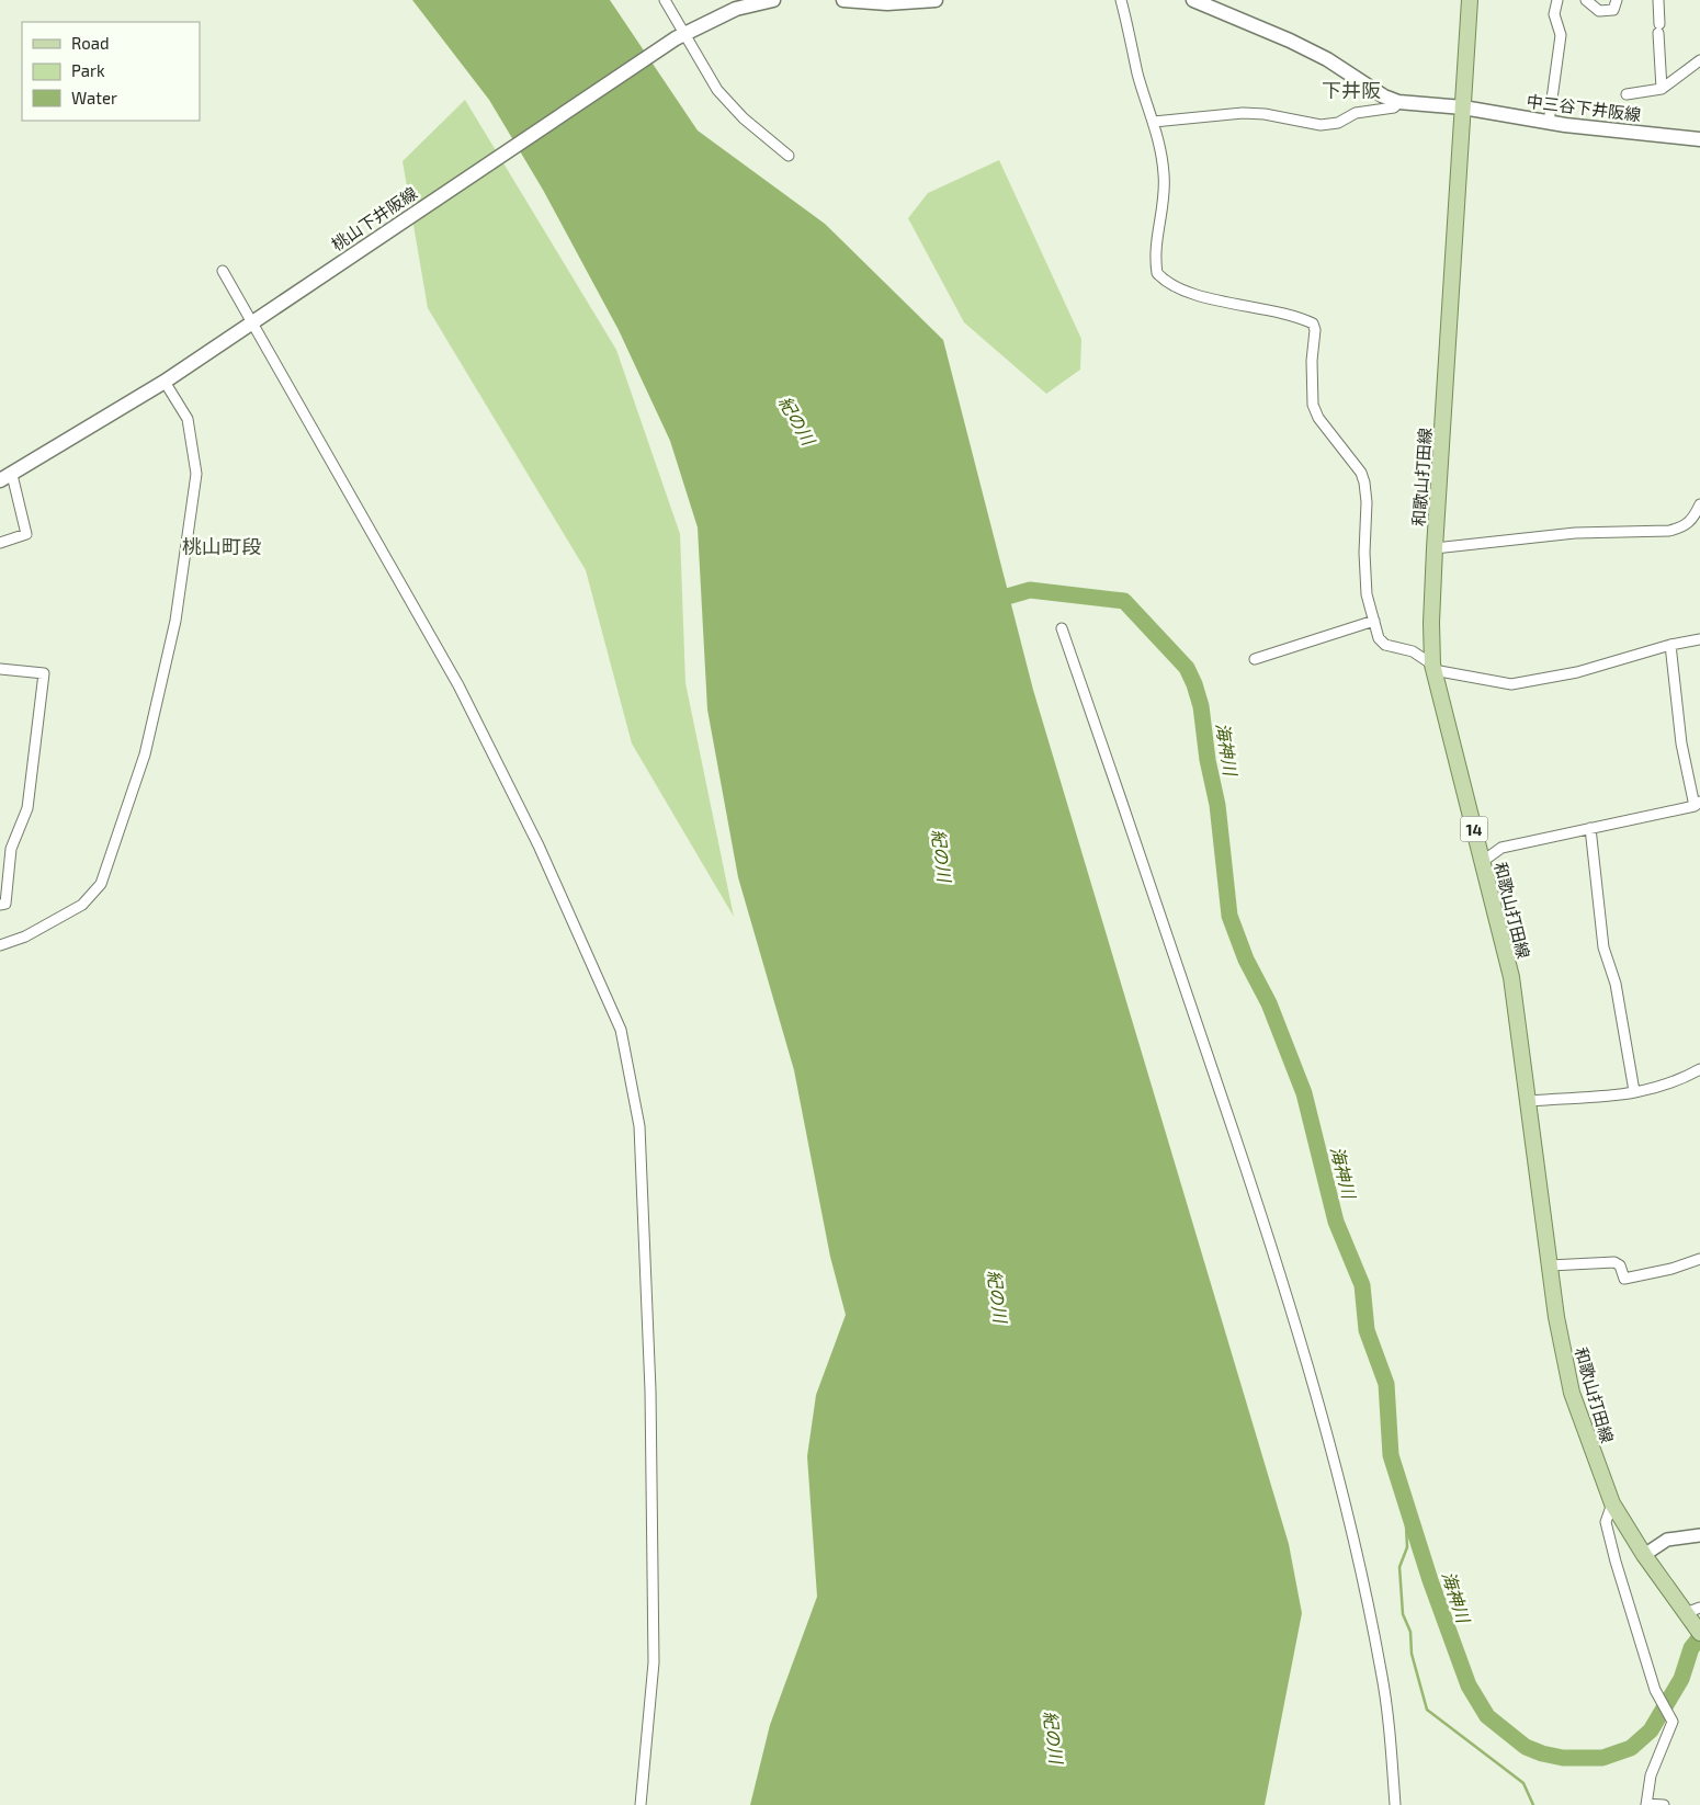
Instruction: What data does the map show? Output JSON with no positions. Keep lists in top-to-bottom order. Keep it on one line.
{"streets":{"main road":["中三谷下井阪線","桃山下井阪線","和歌山打田線","14"]},"crossings":[["中三谷下井阪線","和歌山打田線"]],"districts":["下井阪","桃山町段"],"water":["紀の川","海神川"],"legend":["Road","Park","Water"]}
